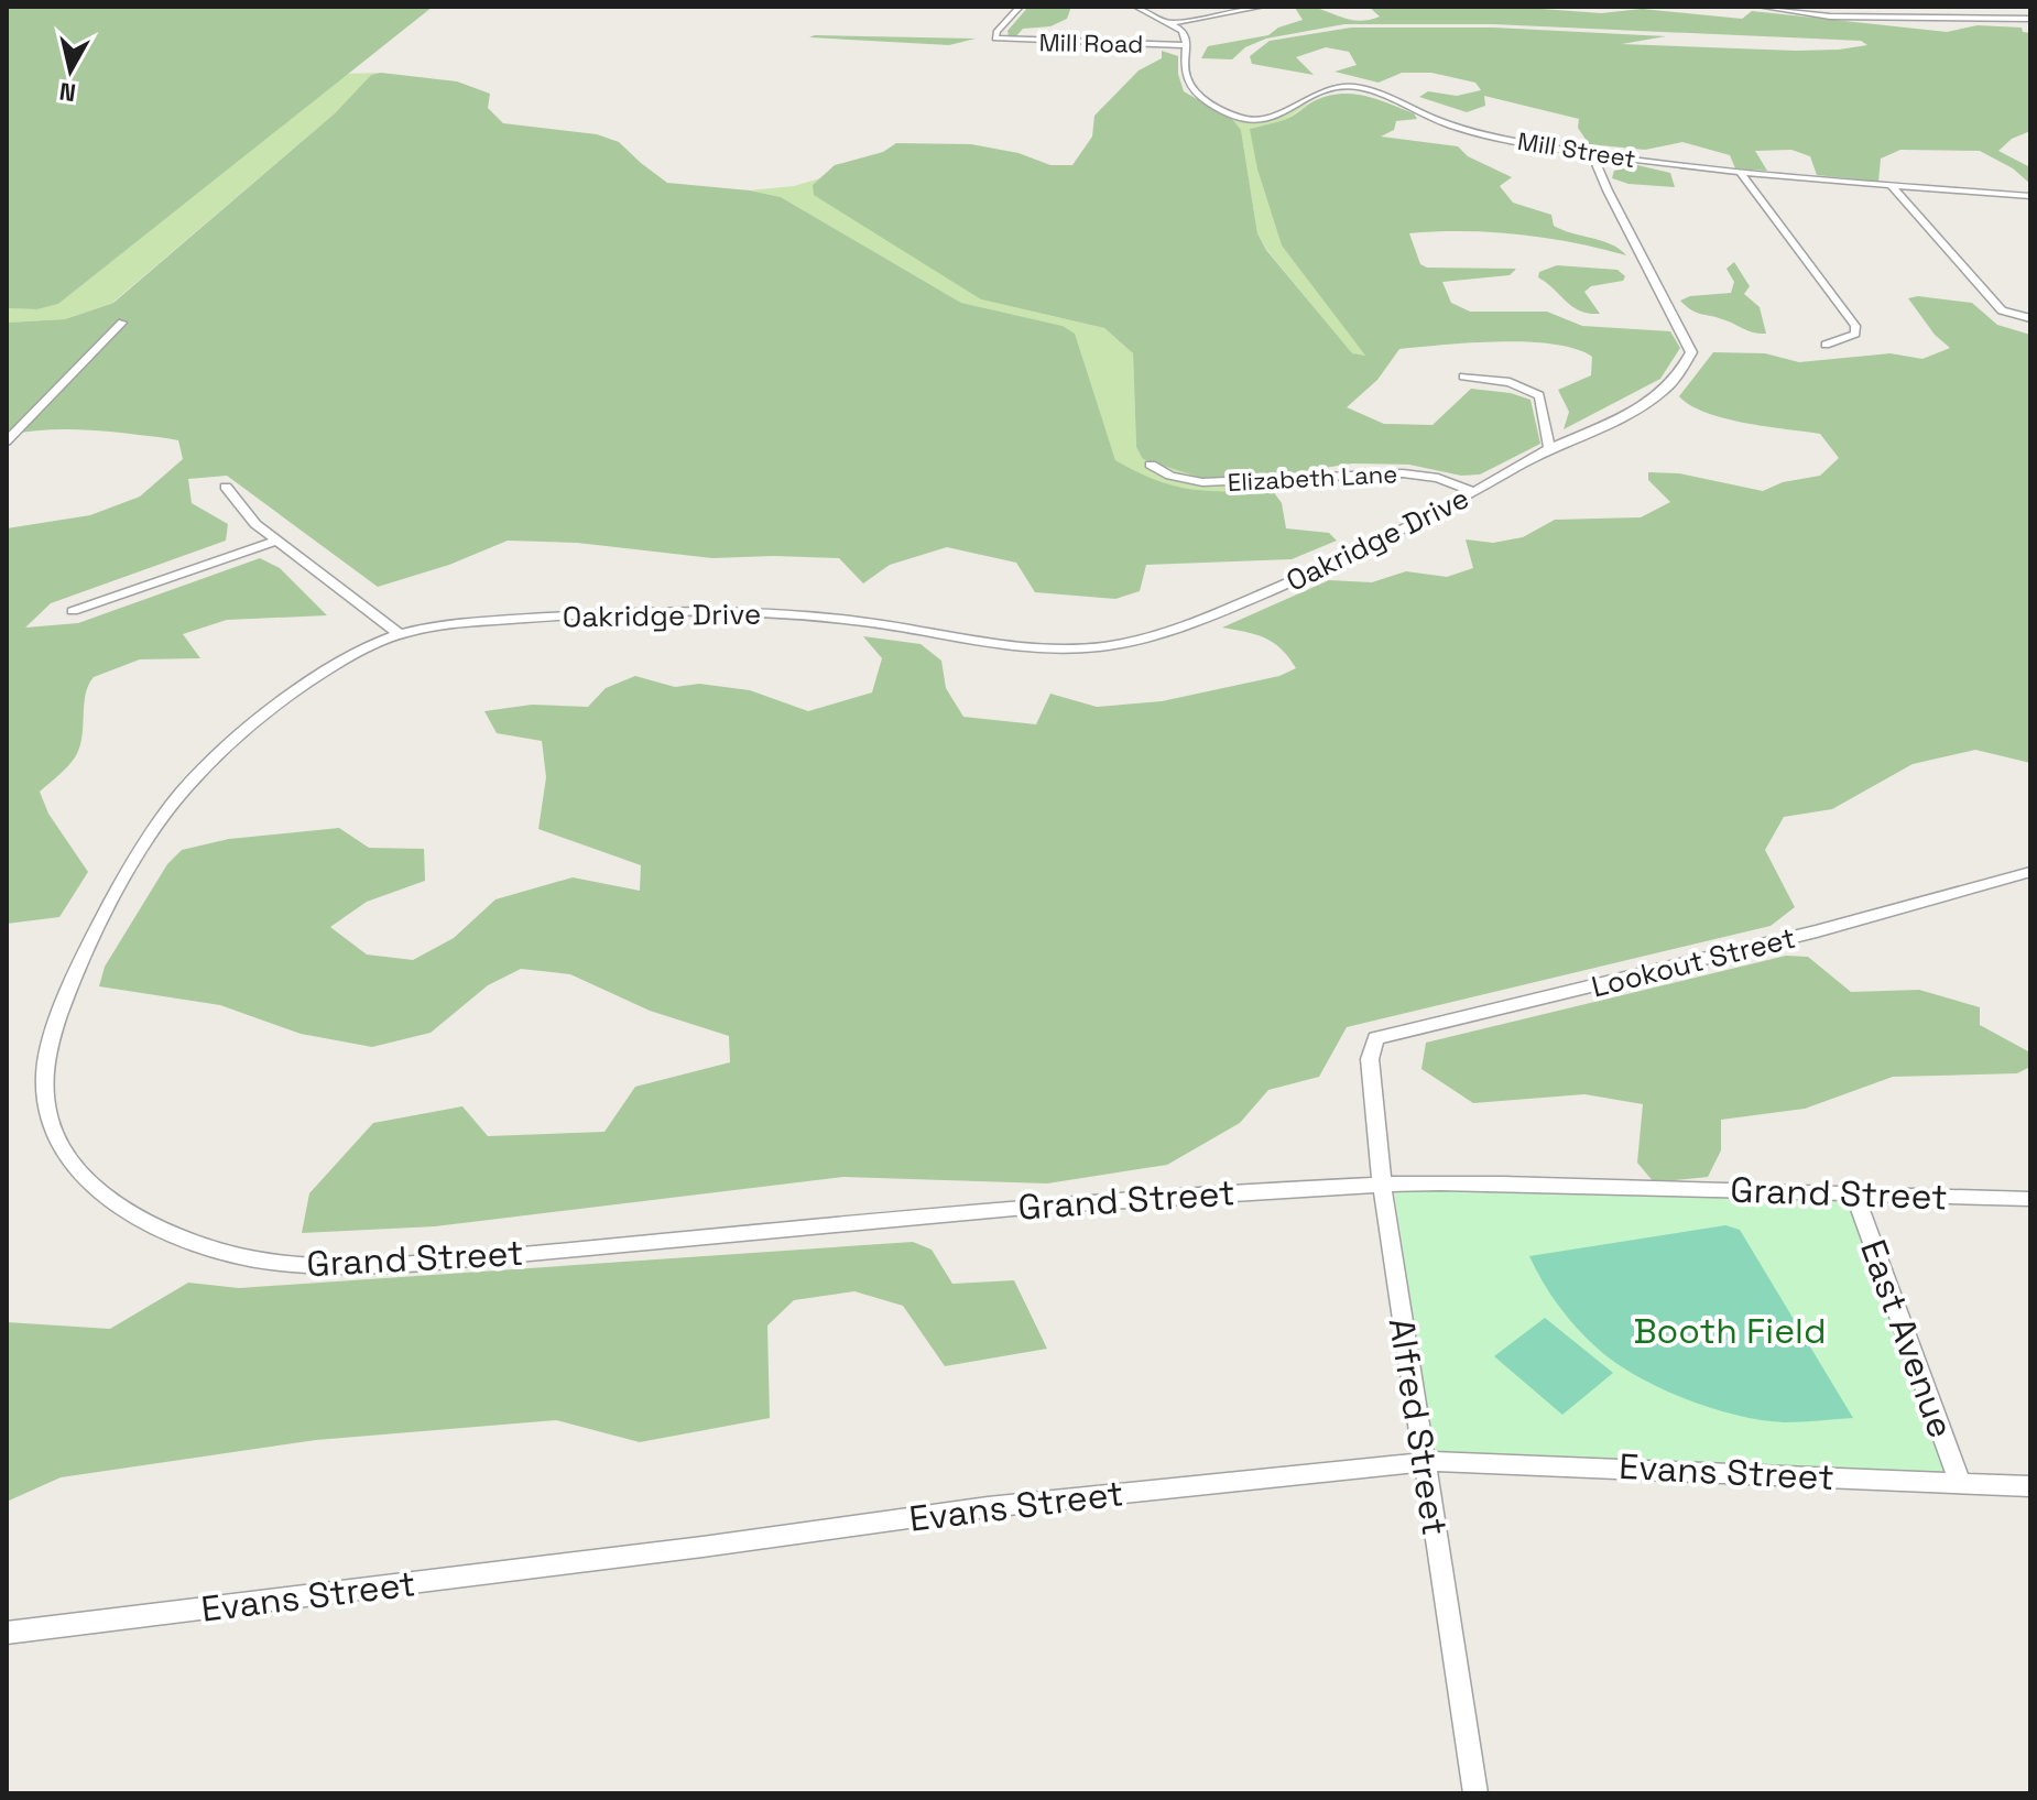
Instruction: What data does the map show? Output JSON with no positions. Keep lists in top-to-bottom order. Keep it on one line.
{"streets":{"street":["Mill Road","Mill Street","Elizabeth Lane","Oakridge Drive","Lookout Street","Grand Street","East Avenue","Alfred Street","Evans Street"]},"crossings":[["Mill Road","Mill Street"],["Mill Street","Oakridge Drive"],["Elizabeth Lane","Oakridge Drive"],["Oakridge Drive","Grand Street"],["Lookout Street","Alfred Street"],["Grand Street","East Avenue"],["Grand Street","Alfred Street"],["East Avenue","Evans Street"],["Alfred Street","Evans Street"]],"parks":["Booth Field"],"north":"bottom"}
